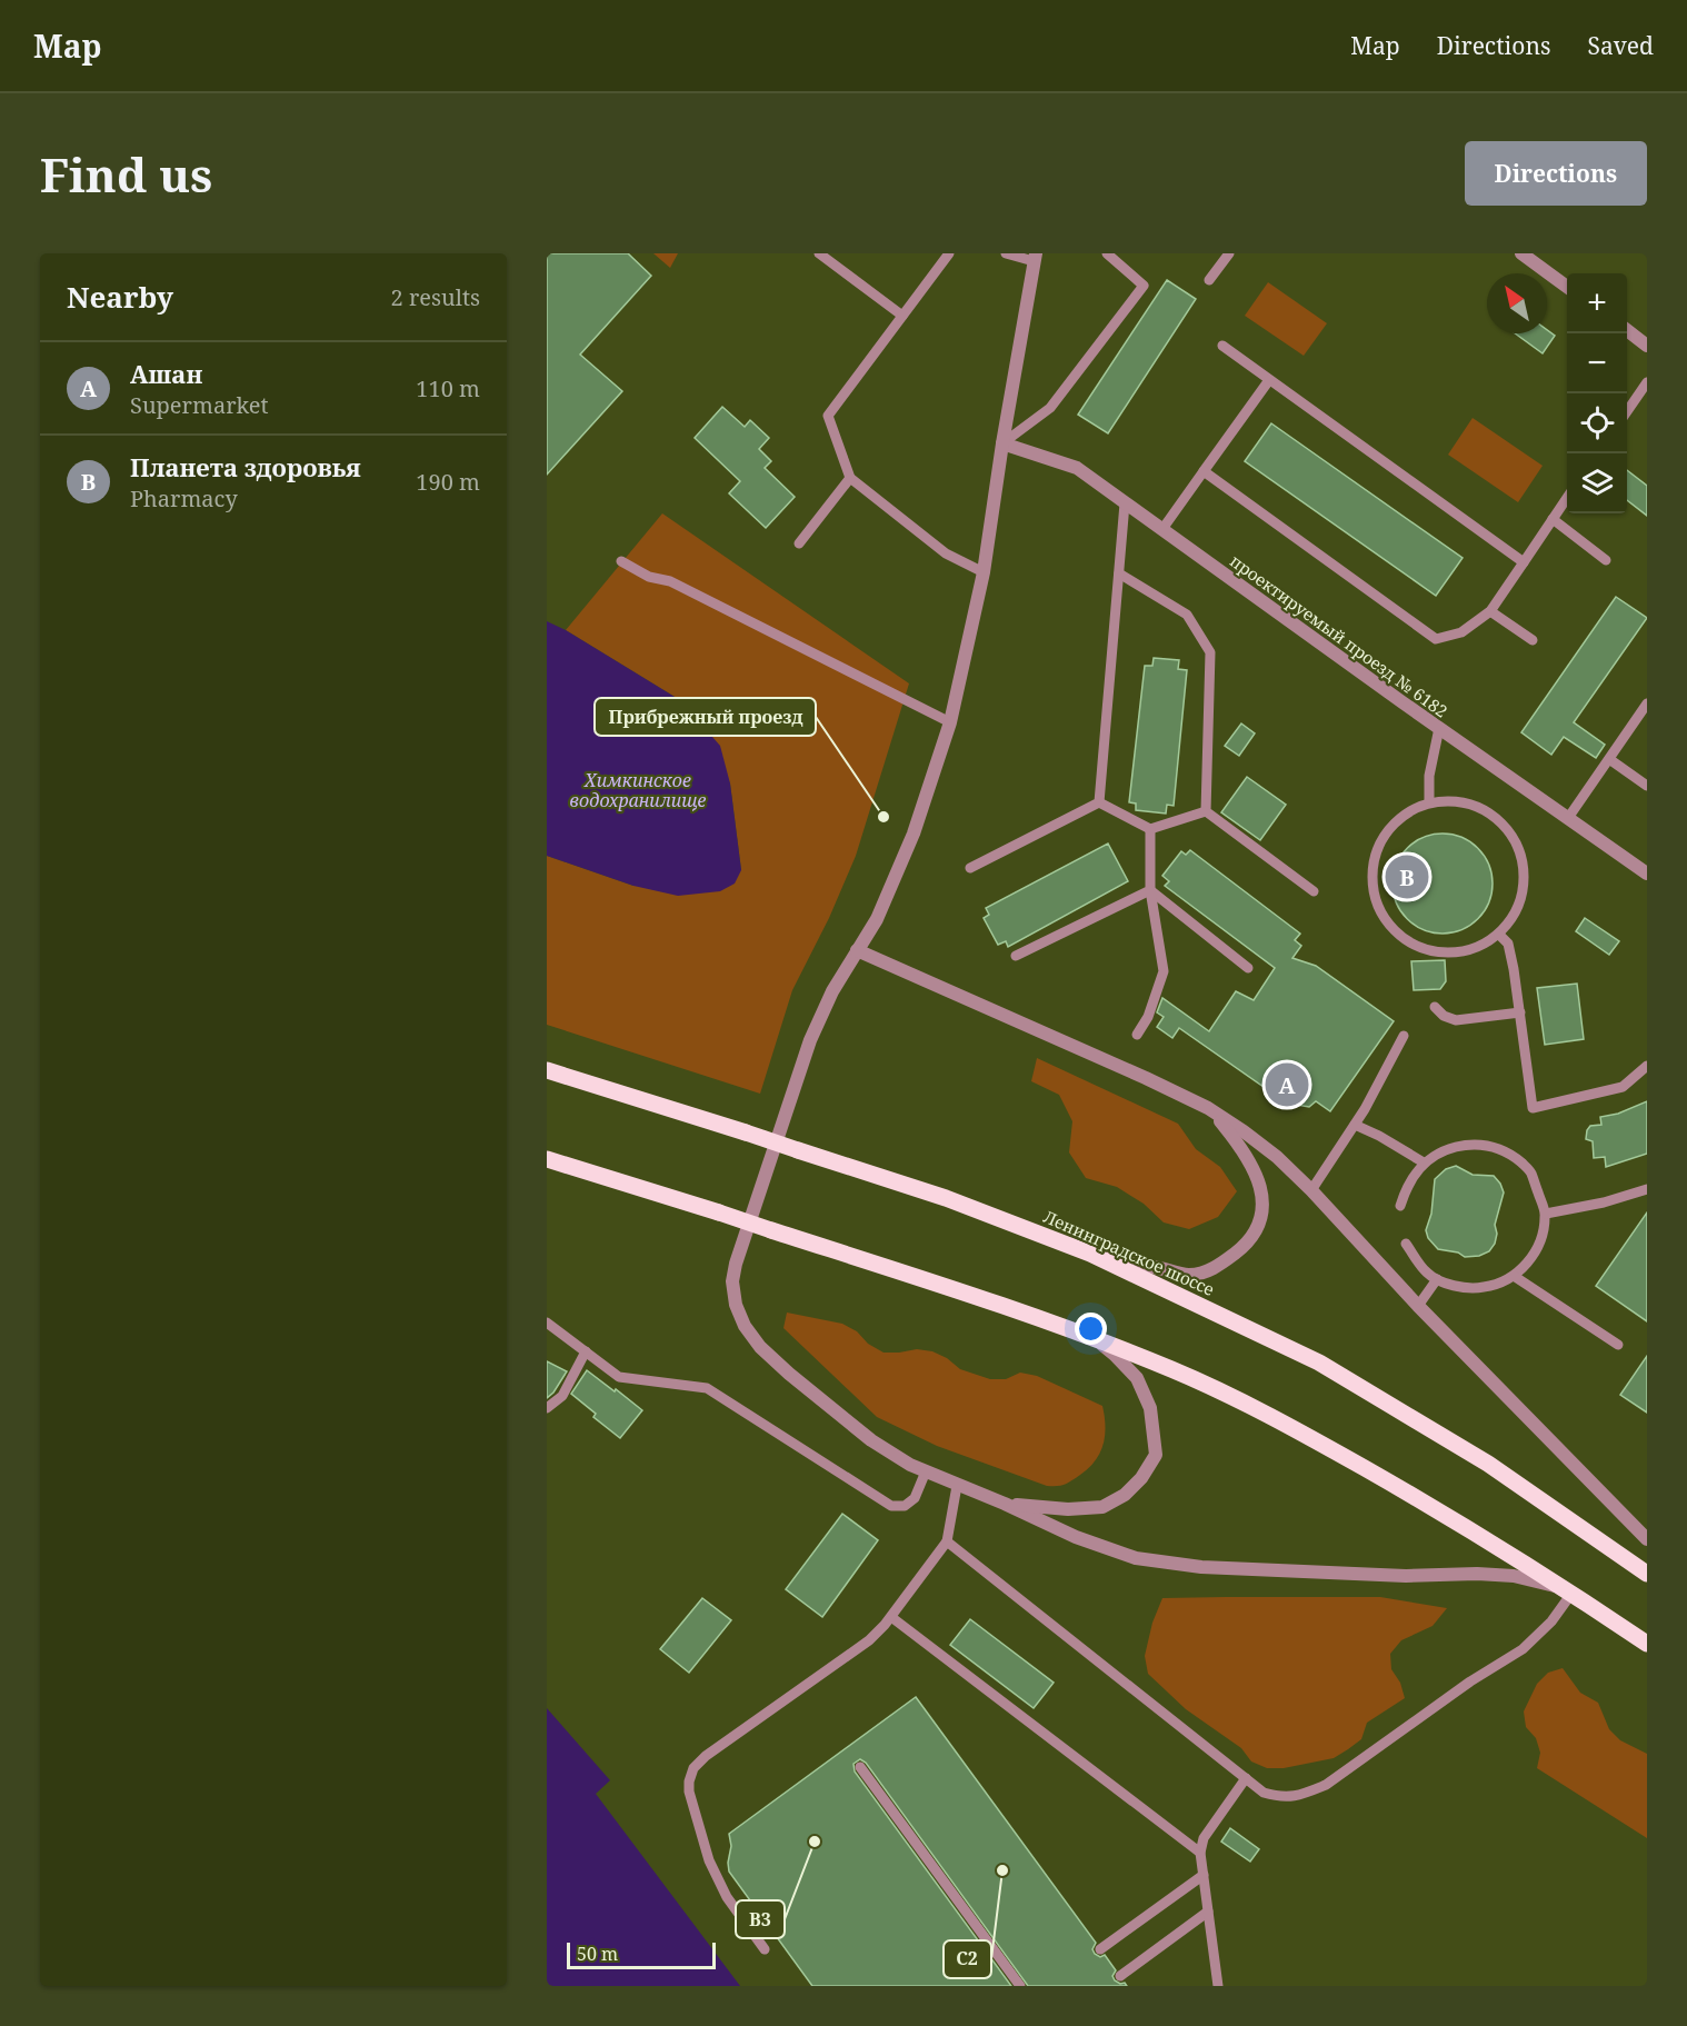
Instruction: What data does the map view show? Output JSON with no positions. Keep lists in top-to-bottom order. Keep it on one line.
{"streets":{"main road":["Ленинградское шоссе"],"street":["проектируемый проезд № 6182"]},"water":["Химкинское водохранилище"],"places":["Прибрежный проезд","B3","C2"],"scale_bar":"50 m","north":"top left","page":{"header":"Map","nav":["Map","Directions","Saved"],"buttons":"Directions","title":"Find us","heading":["Nearby","2 results"],"map_buttons":["+","−"],"list":[{"mark":"A","name":"Ашан","note":"Supermarket","value":"110 m"},{"mark":"B","name":"Планета здоровья","note":"Pharmacy","value":"190 m"}],"pins":["B","A"],"scale":"50 m"}}
